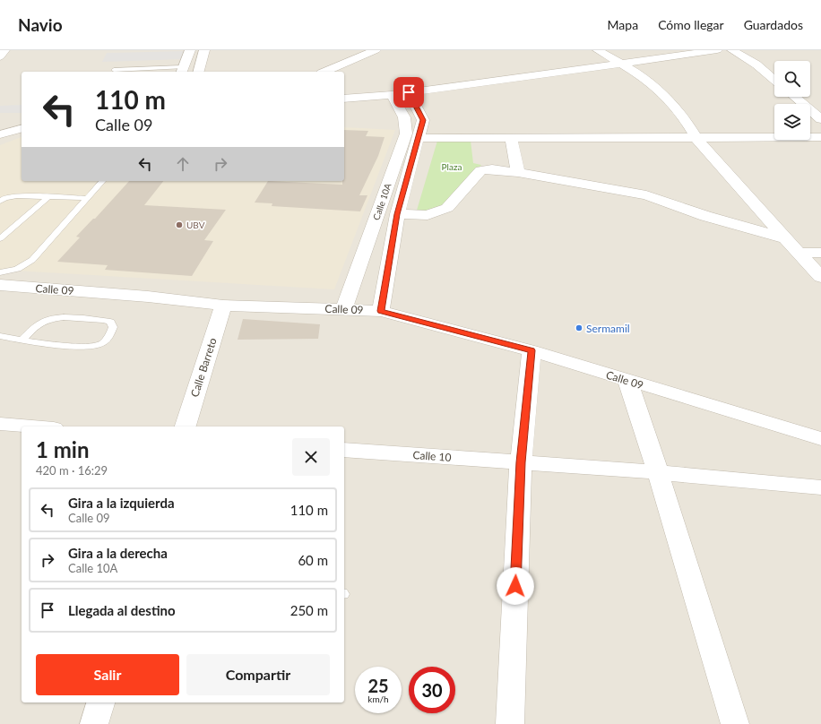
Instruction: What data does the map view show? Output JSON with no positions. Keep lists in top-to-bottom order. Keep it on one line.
{"streets":{"street":["Calle 10A","Calle 09","Calle Barreto","Calle 10"]},"crossings":[["Calle 10A","Calle 09"],["Calle 09","Calle Barreto"]],"parks":["Plaza"],"places":["UBV","Sermamil"],"page":{"header":"Navio","nav":["Mapa","Cómo llegar","Guardados"],"turn":["110 m","Calle 09"],"heading":["1 min","420 m · 16:29"],"list":[{"name":"Gira a la izquierda","note":"Calle 09","value":"110 m"},{"name":"Gira a la derecha","note":"Calle 10A","value":"60 m"},{"name":"Llegada al destino","value":"250 m"}],"buttons":["Salir","Compartir"],"speed":"25 km/h","limit":"30"}}
